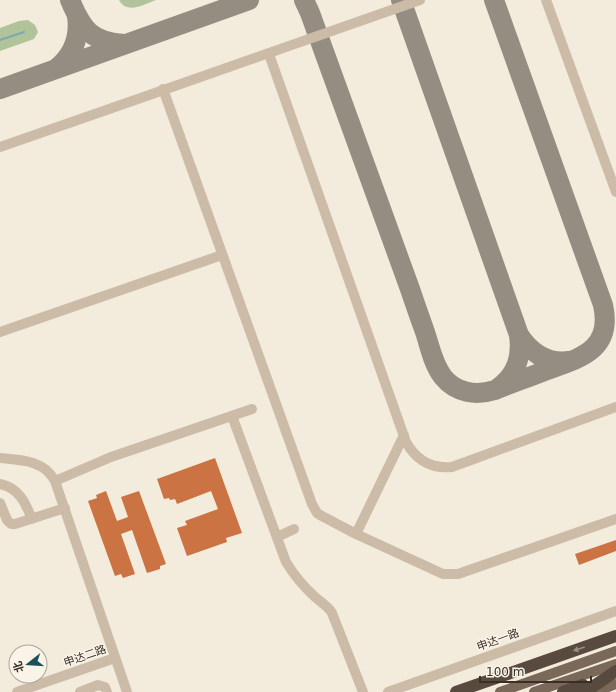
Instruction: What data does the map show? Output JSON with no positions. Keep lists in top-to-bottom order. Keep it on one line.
{"streets":{"street":["申达一路","申达二路"]},"scale_bar":"100 m","north":"left"}
